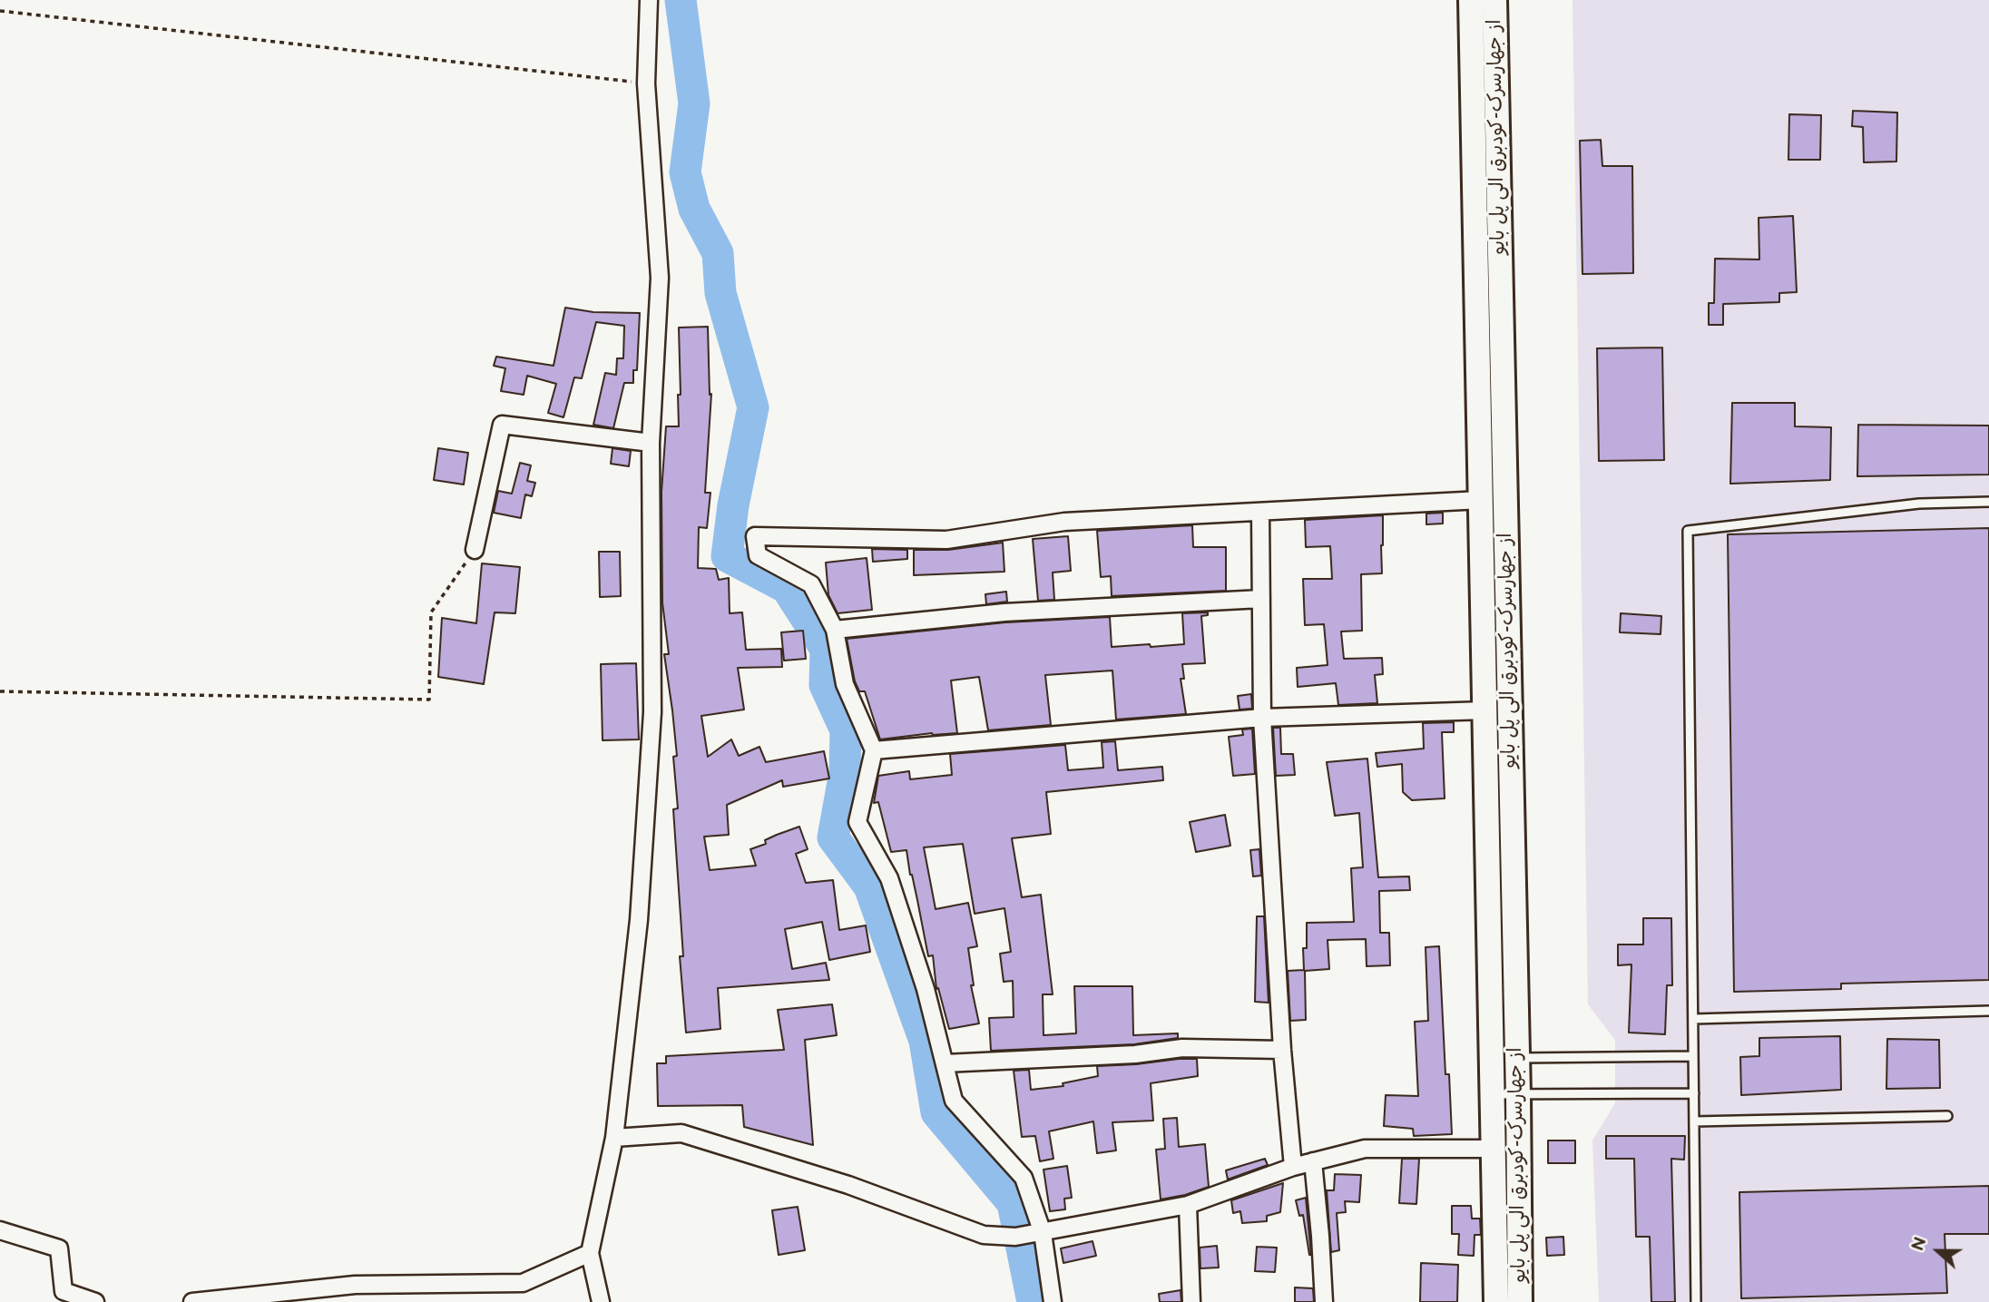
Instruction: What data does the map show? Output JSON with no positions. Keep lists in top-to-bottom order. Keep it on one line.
{"streets":{"street":["از جهارسرک-کودبرق الی پل بایو"]},"north":"left"}
